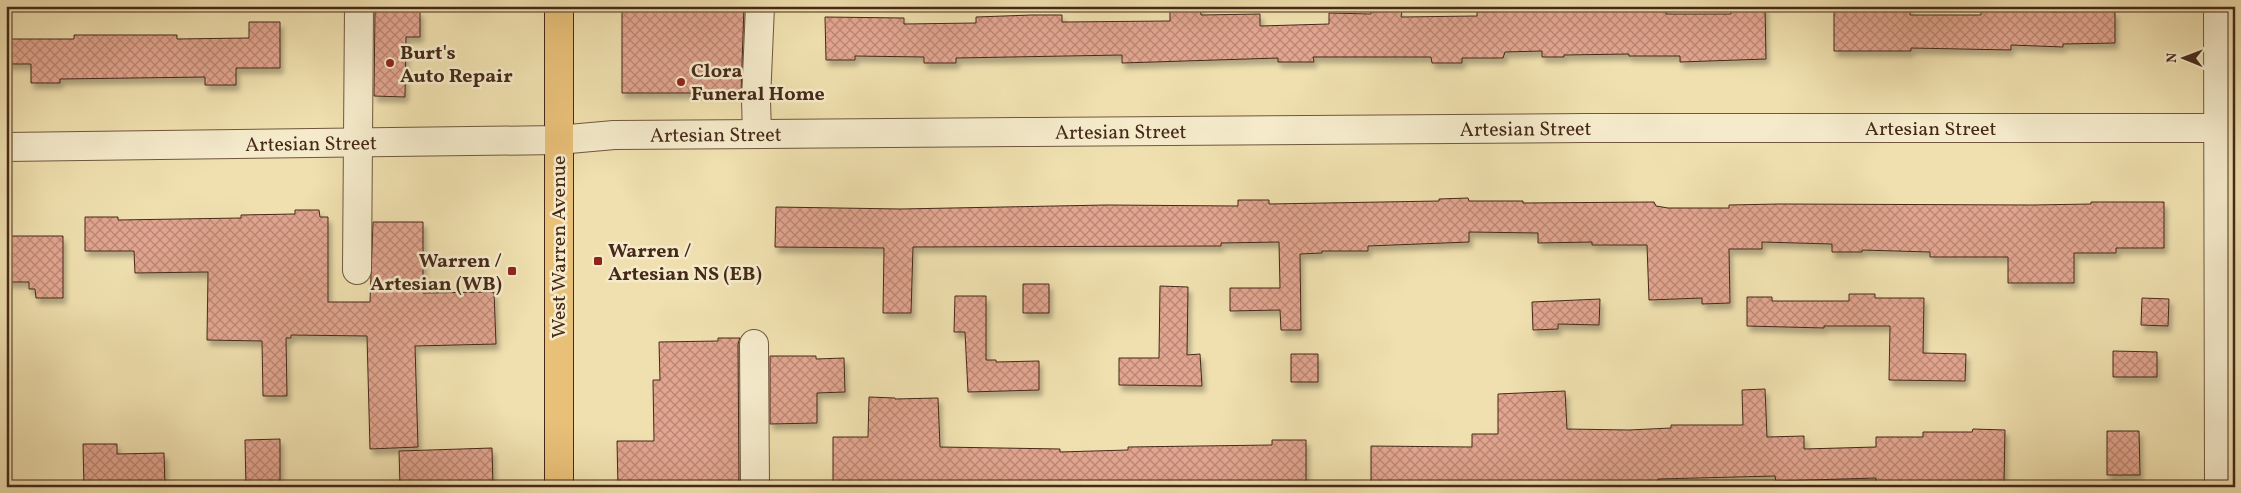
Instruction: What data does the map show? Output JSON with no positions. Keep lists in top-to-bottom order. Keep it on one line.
{"streets":{"main road":["West Warren Avenue"],"street":["Artesian Street"]},"crossings":[["Artesian Street","West Warren Avenue"]],"places":{"other":["Burt's Auto Repair","Clora Funeral Home"],"transit":["Warren / Artesian NS (EB)","Warren / Artesian (WB)"]},"north":"left"}
